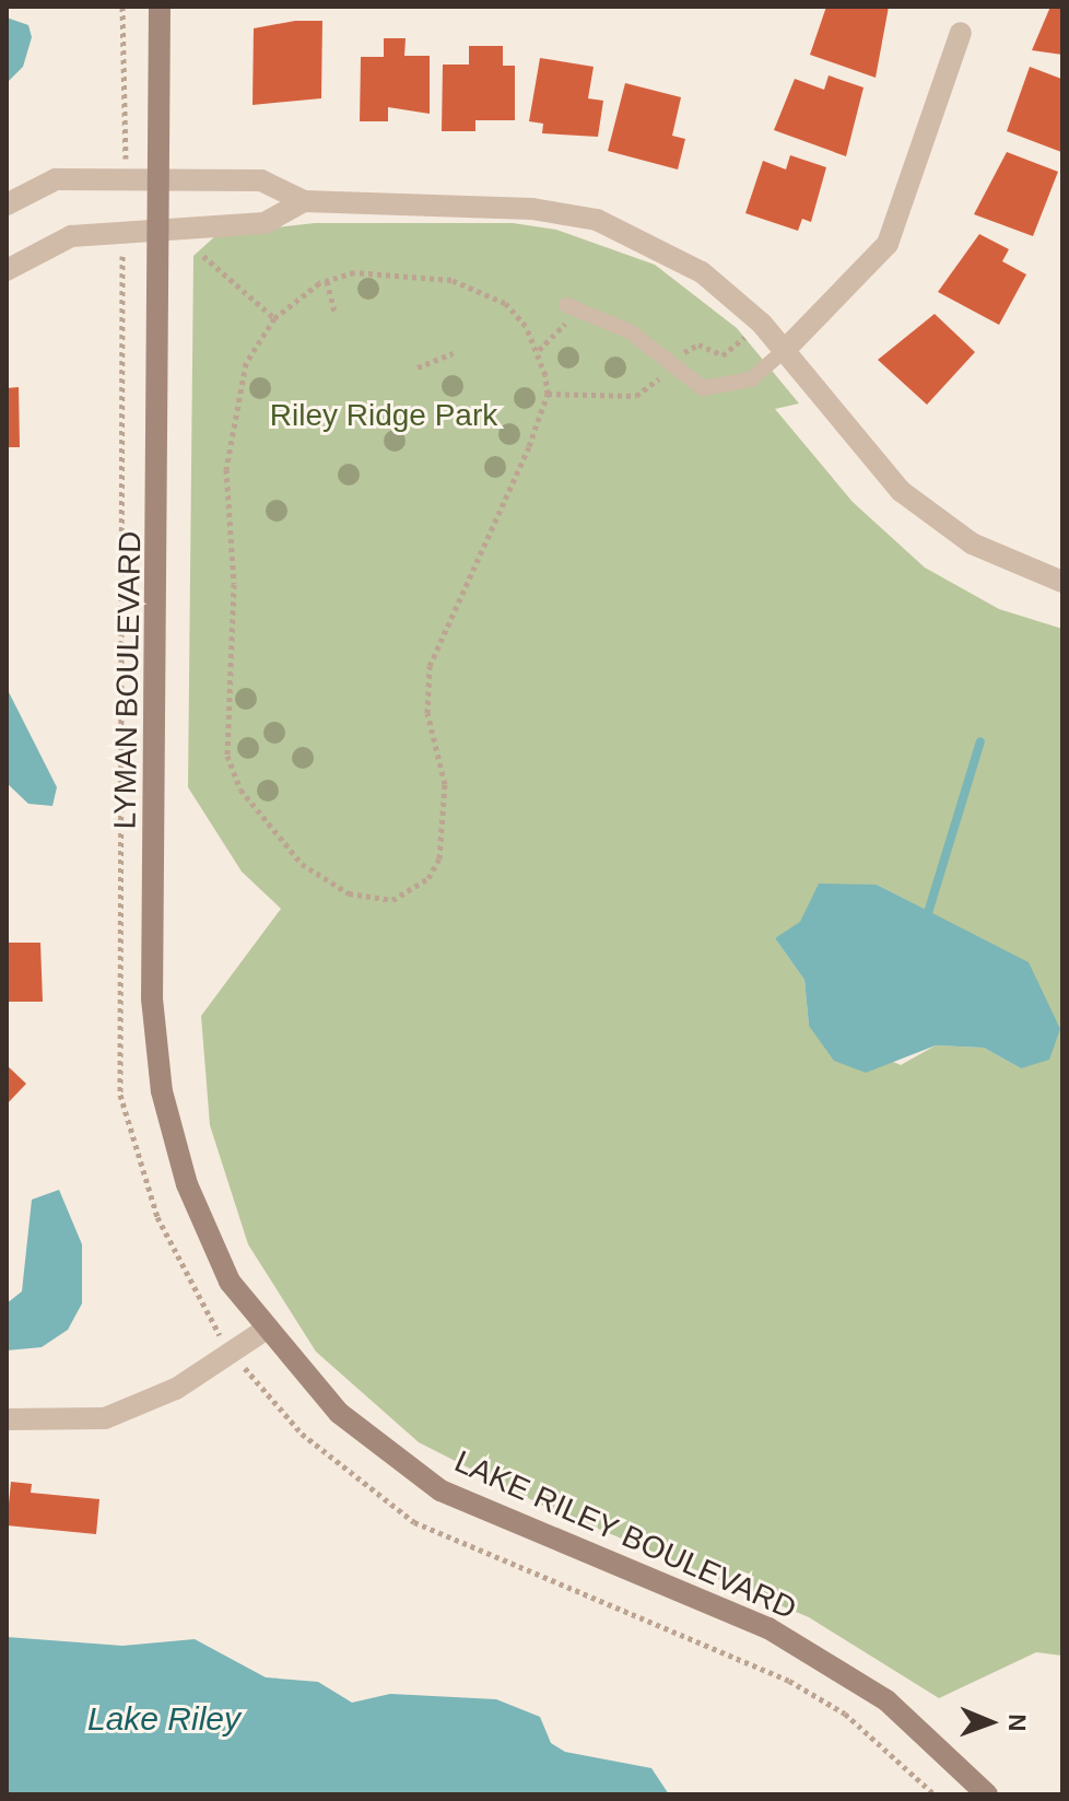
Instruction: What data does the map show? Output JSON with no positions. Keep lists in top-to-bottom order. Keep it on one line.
{"streets":{"street":["LYMAN BOULEVARD","LAKE RILEY BOULEVARD"]},"crossings":[["LYMAN BOULEVARD","LAKE RILEY BOULEVARD"]],"water":["Lake Riley"],"parks":["Riley Ridge Park"],"north":"right"}
